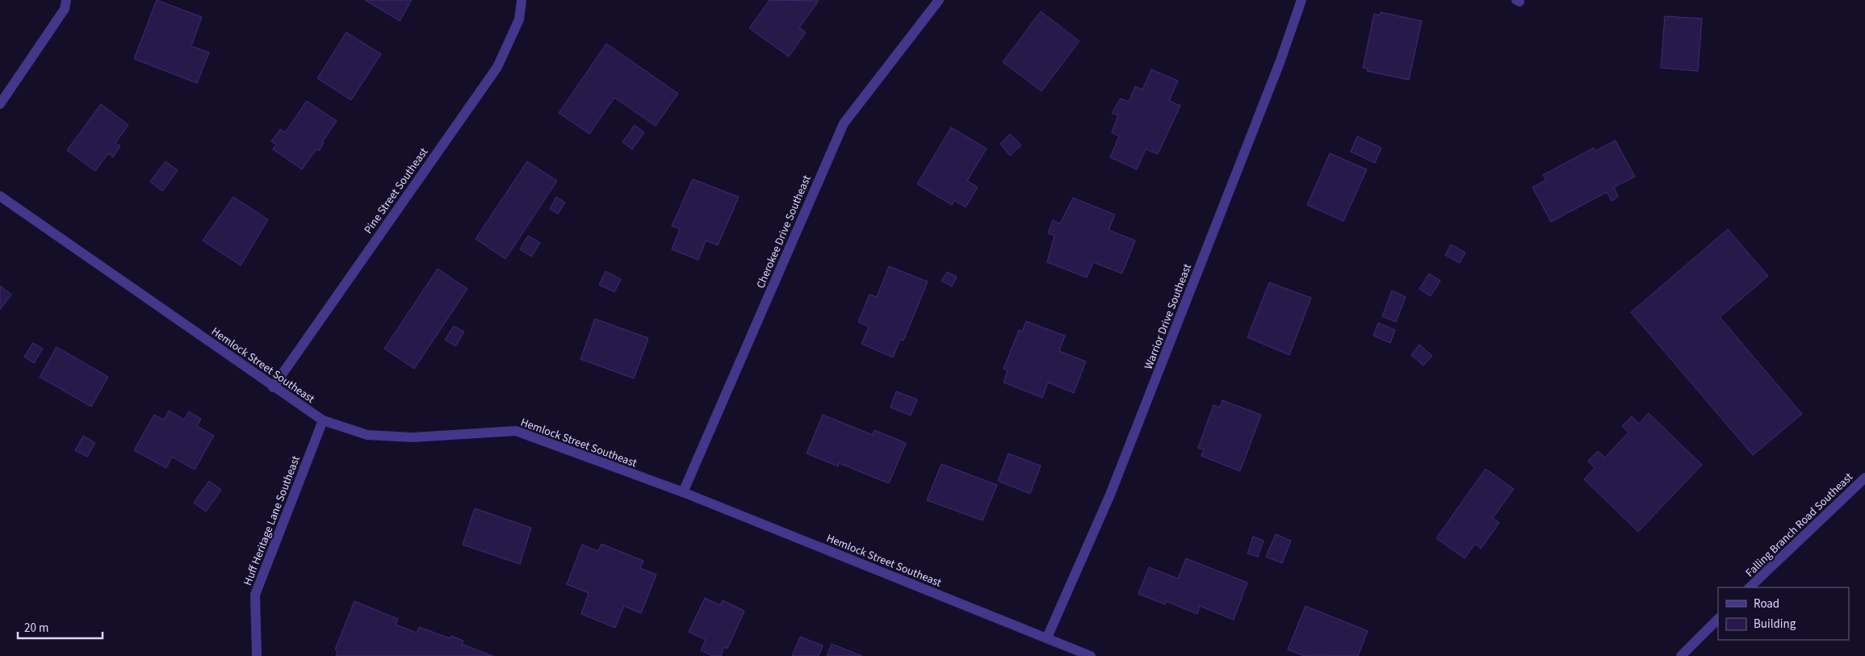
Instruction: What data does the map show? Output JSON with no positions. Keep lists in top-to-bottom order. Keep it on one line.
{"streets":{"street":["Pine Street Southeast","Cherokee Drive Southeast","Warrior Drive Southeast","Hemlock Street Southeast","Huff Heritage Lane Southeast","Falling Branch Road Southeast"]},"crossings":[["Pine Street Southeast","Hemlock Street Southeast"],["Cherokee Drive Southeast","Hemlock Street Southeast"],["Warrior Drive Southeast","Hemlock Street Southeast"],["Hemlock Street Southeast","Huff Heritage Lane Southeast"]],"legend":["Road","Building"],"scale_bar":"20 m"}
